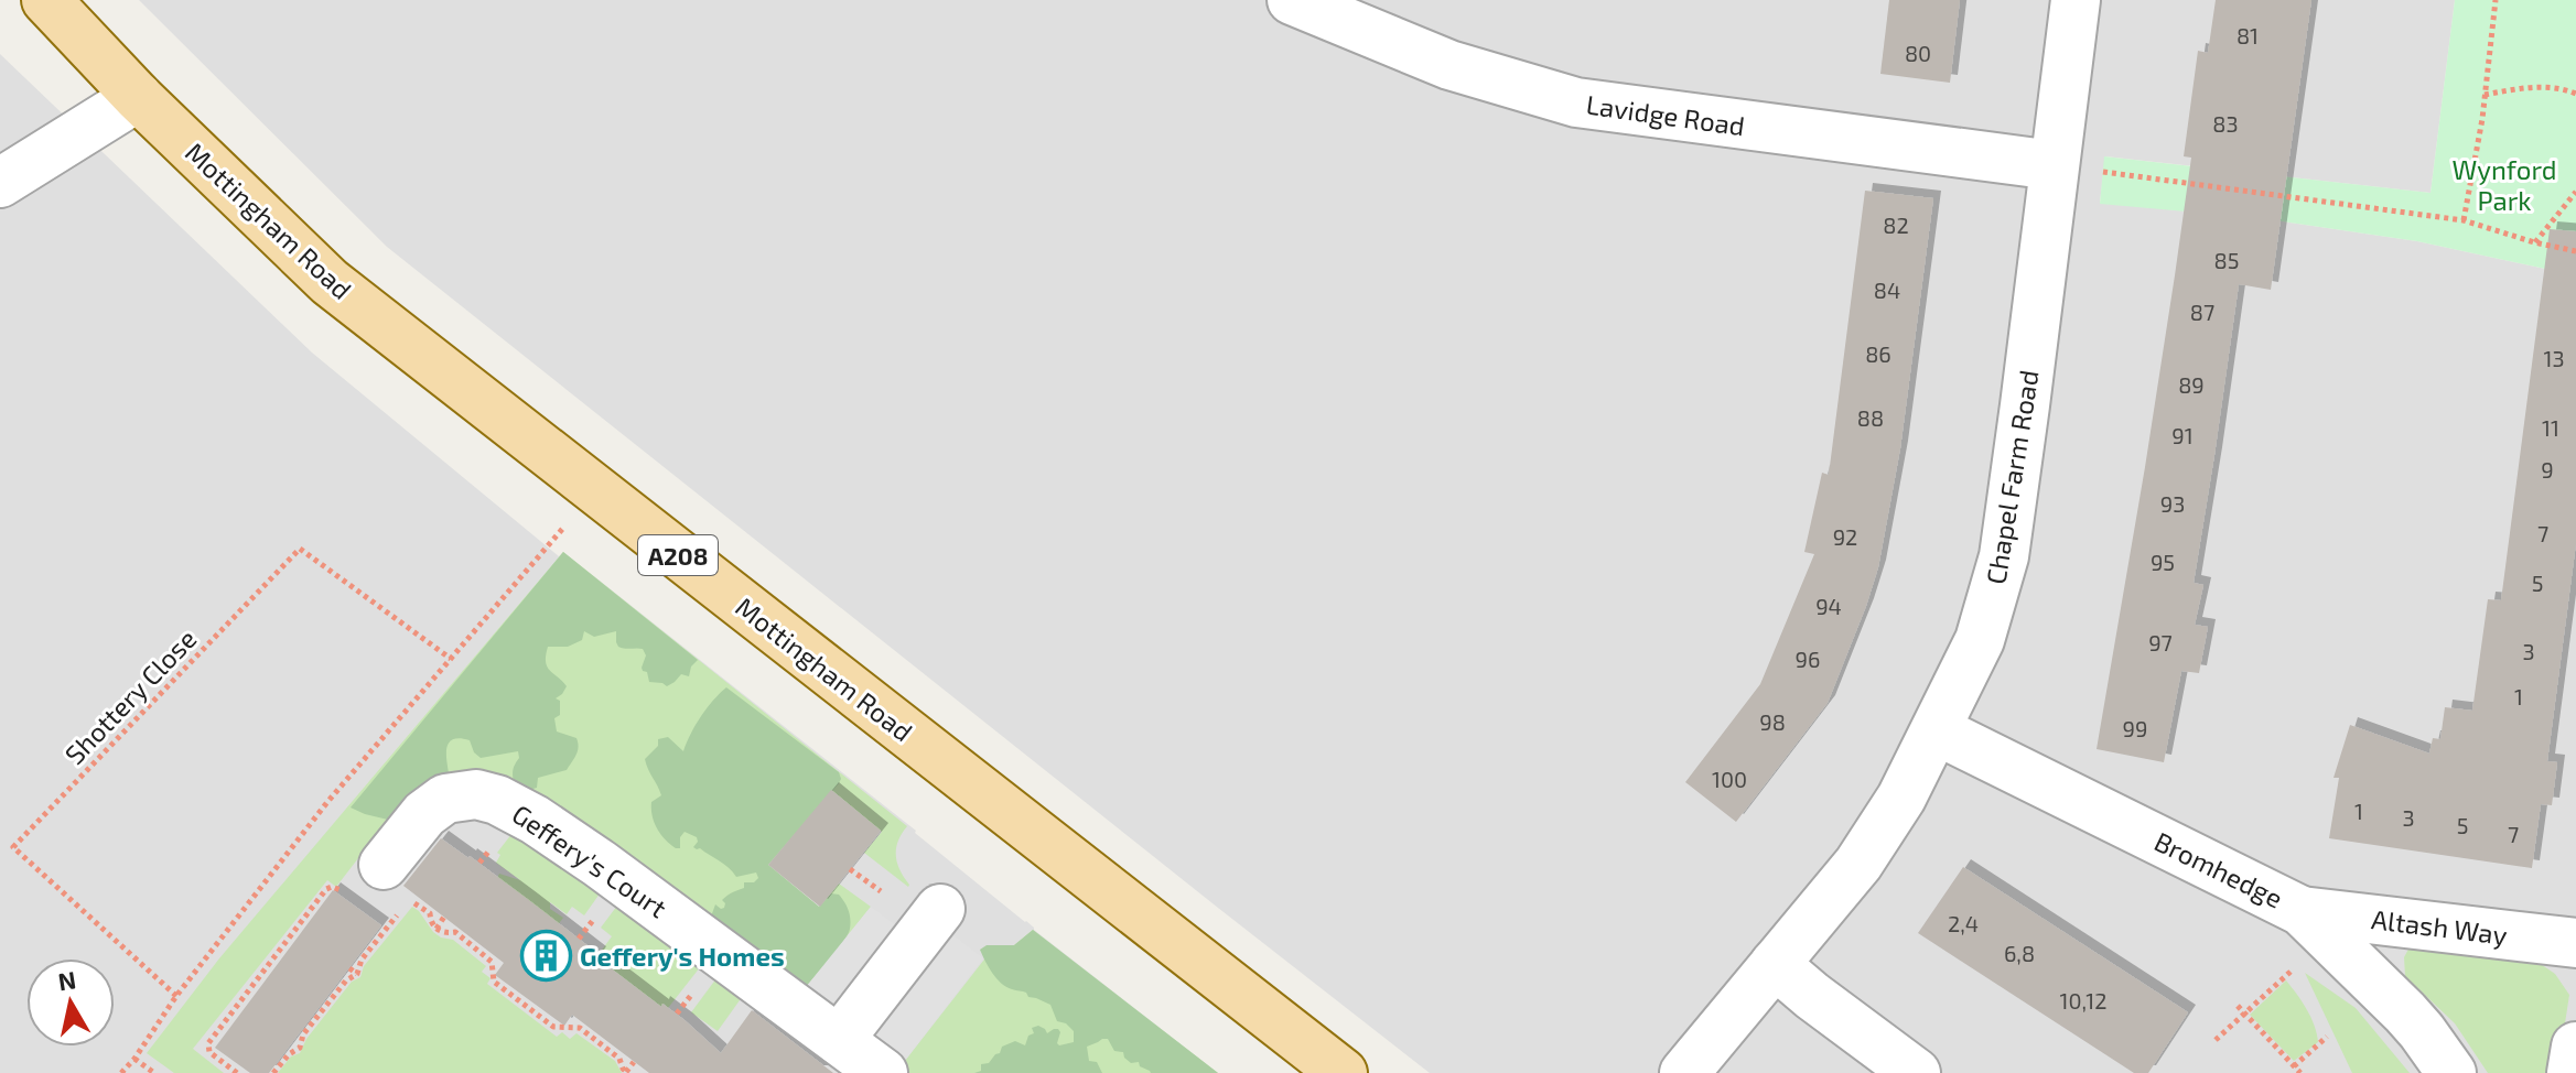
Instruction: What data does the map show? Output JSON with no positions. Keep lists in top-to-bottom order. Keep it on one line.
{"streets":{"main road":["Mottingham Road","A208"],"street":["Lavidge Road","Chapel Farm Road","Geffery's Court","Bromhedge","Altash Way"],"path":["Shottery Close"]},"crossings":[["Lavidge Road","Chapel Farm Road"],["Chapel Farm Road","Bromhedge"],["Bromhedge","Altash Way"]],"parks":["Wynford Park"],"places":{"building":["Geffery's Homes"]},"house_numbers":["81","80","83","82","85","84","87","86","13","89","88","11","91","9","93","7","92","95","5","94","97","3","96","1","98","99","100","1","3","5","7","2,4","6,8","10,12"],"north":"top"}
